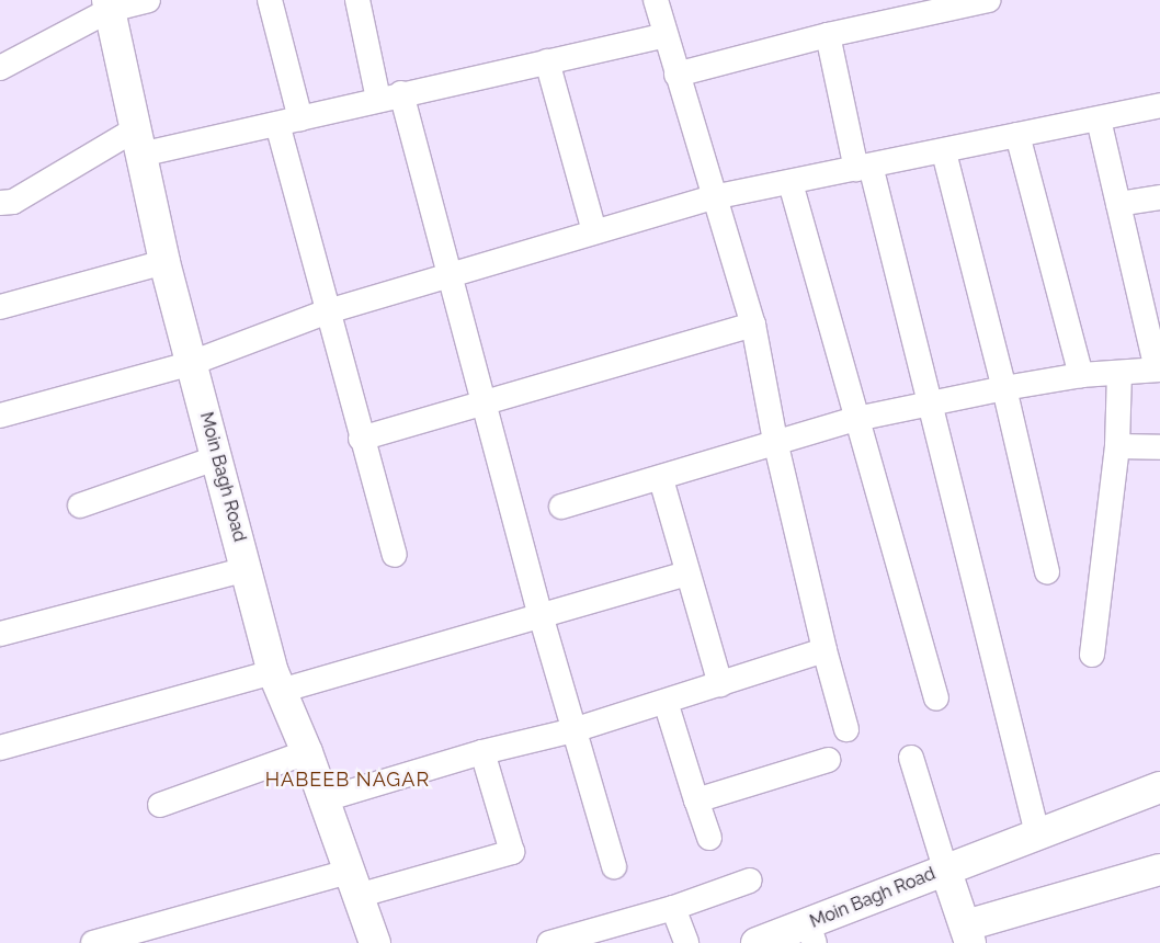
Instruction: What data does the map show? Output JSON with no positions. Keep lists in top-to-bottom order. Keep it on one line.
{"streets":{"street":["Moin Bagh Road"]},"districts":["HABEEB NAGAR"]}
